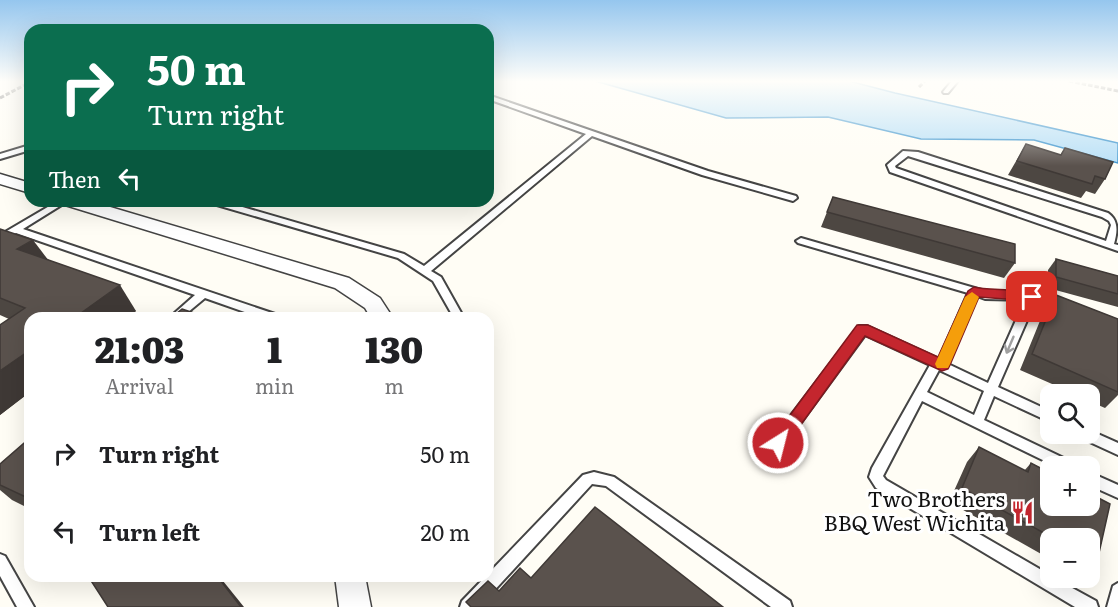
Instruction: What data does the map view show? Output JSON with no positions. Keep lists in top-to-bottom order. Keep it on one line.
{"places":{"restaurant":["Two Brothers BBQ West Wichita"]},"page":{"turn":["50 m","Turn right"],"then":"Then","eta":["21:03","Arrival","1","min","130","m"],"map_buttons":["+","−"],"list":[{"name":"Turn right","value":"50 m"},{"name":"Turn left","value":"20 m"}]}}
